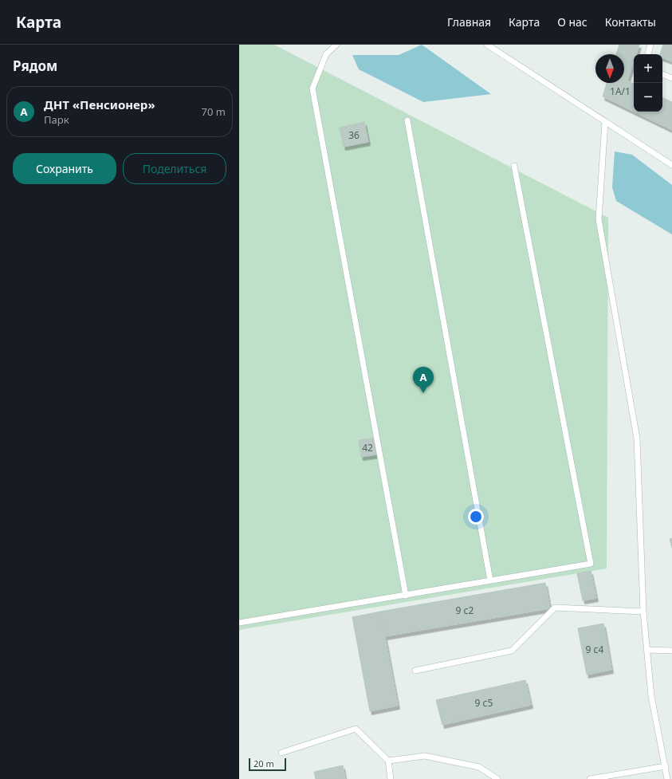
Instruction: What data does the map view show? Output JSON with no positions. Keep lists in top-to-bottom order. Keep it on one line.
{"house_numbers":["1А/1","36","42","9 с2","9 с4","9 с5"],"scale_bar":"20 m","north":"bottom","page":{"header":"Карта","nav":["Главная","Карта","О нас","Контакты"],"heading":"Рядом","map_buttons":["+","−"],"list":[{"mark":"A","name":"ДНТ «Пенсионер»","note":"Парк","value":"70 m"}],"buttons":["Сохранить","Поделиться"],"pins":"A","scale":"20 m"}}
